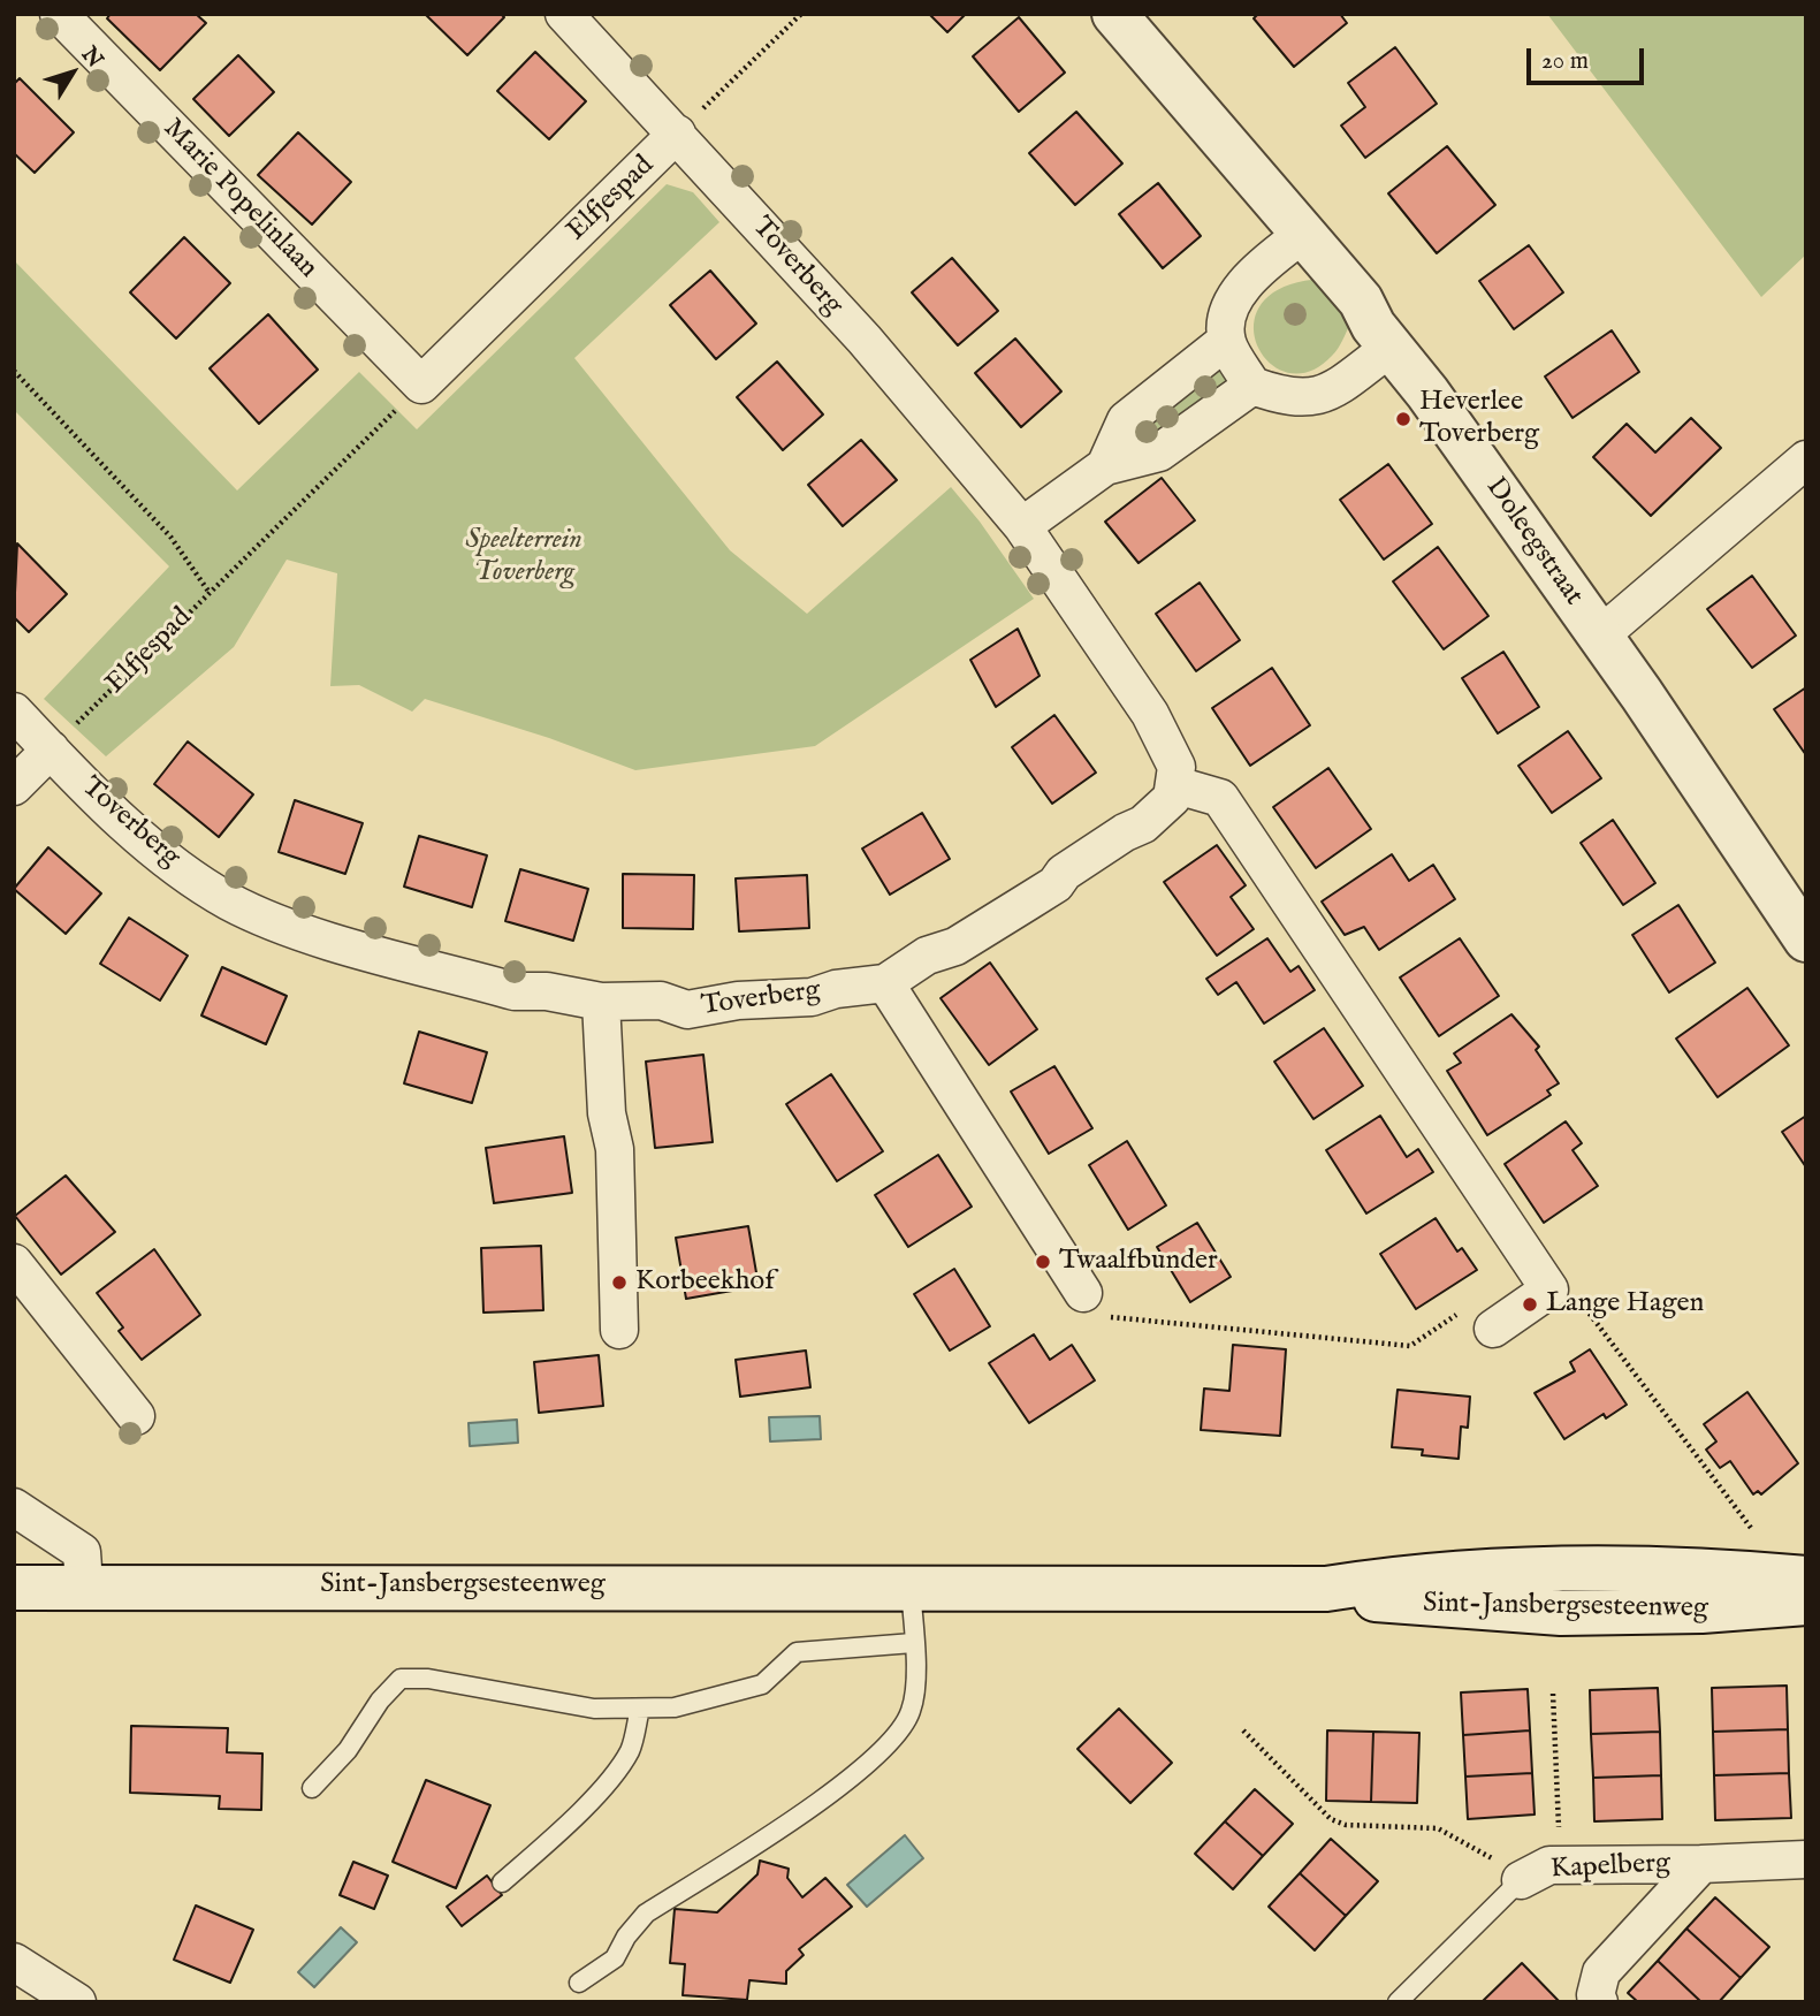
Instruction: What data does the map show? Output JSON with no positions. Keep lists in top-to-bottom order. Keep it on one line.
{"streets":{"main road":["Doleegstraat","Sint-Jansbergsesteenweg"],"street":["Marie Popelinlaan","Elfjespad","Toverberg","Kapelberg"]},"crossings":[["Marie Popelinlaan","Elfjespad"],["Elfjespad","Toverberg"]],"parks":["Speelterrein Toverberg"],"places":["Heverlee Toverberg","Twaalfbunder","Korbeekhof","Lange Hagen"],"scale_bar":"20 m","north":"top right"}
